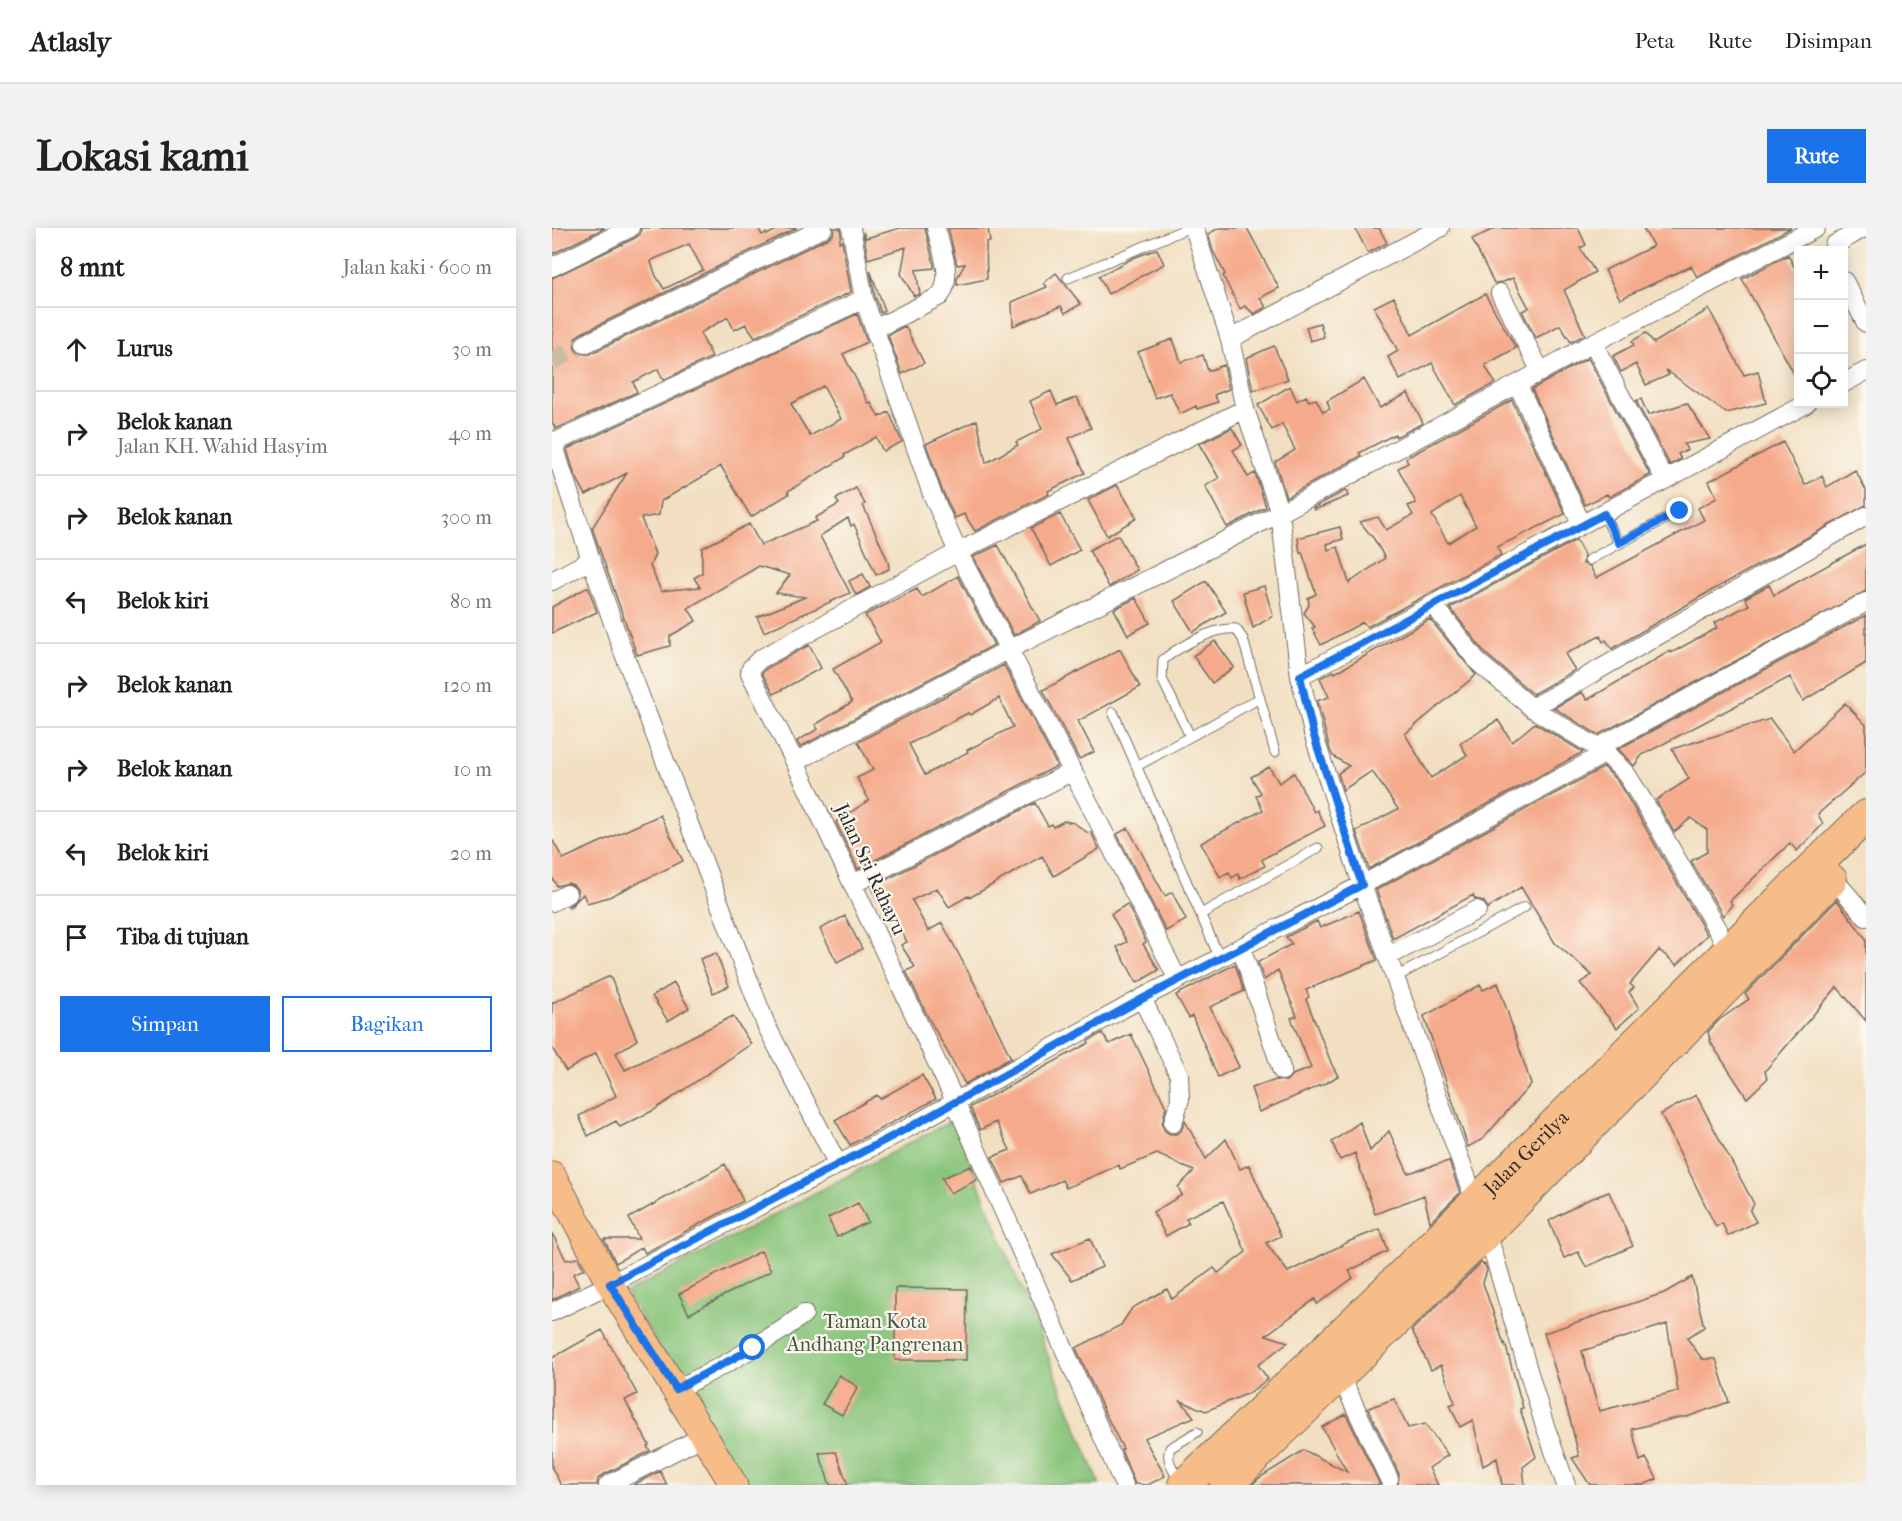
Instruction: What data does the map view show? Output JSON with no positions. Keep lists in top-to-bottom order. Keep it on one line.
{"streets":{"highway":["Jalan Gerilya"],"street":["Jalan Sri Rahayu"]},"parks":["Taman Kota Andhang Pangrenan"],"page":{"header":"Atlasly","nav":["Peta","Rute","Disimpan"],"buttons":["Rute",["Simpan","Bagikan"]],"title":"Lokasi kami","heading":["8 mnt","Jalan kaki · 600 m"],"map_buttons":["+","−"],"list":[["Lurus","30 m"],["Belok kanan","Jalan KH. Wahid Hasyim","40 m"],["Belok kanan","300 m"],["Belok kiri","80 m"],["Belok kanan","120 m"],["Belok kanan","10 m"],["Belok kiri","20 m"],"Tiba di tujuan"]}}
